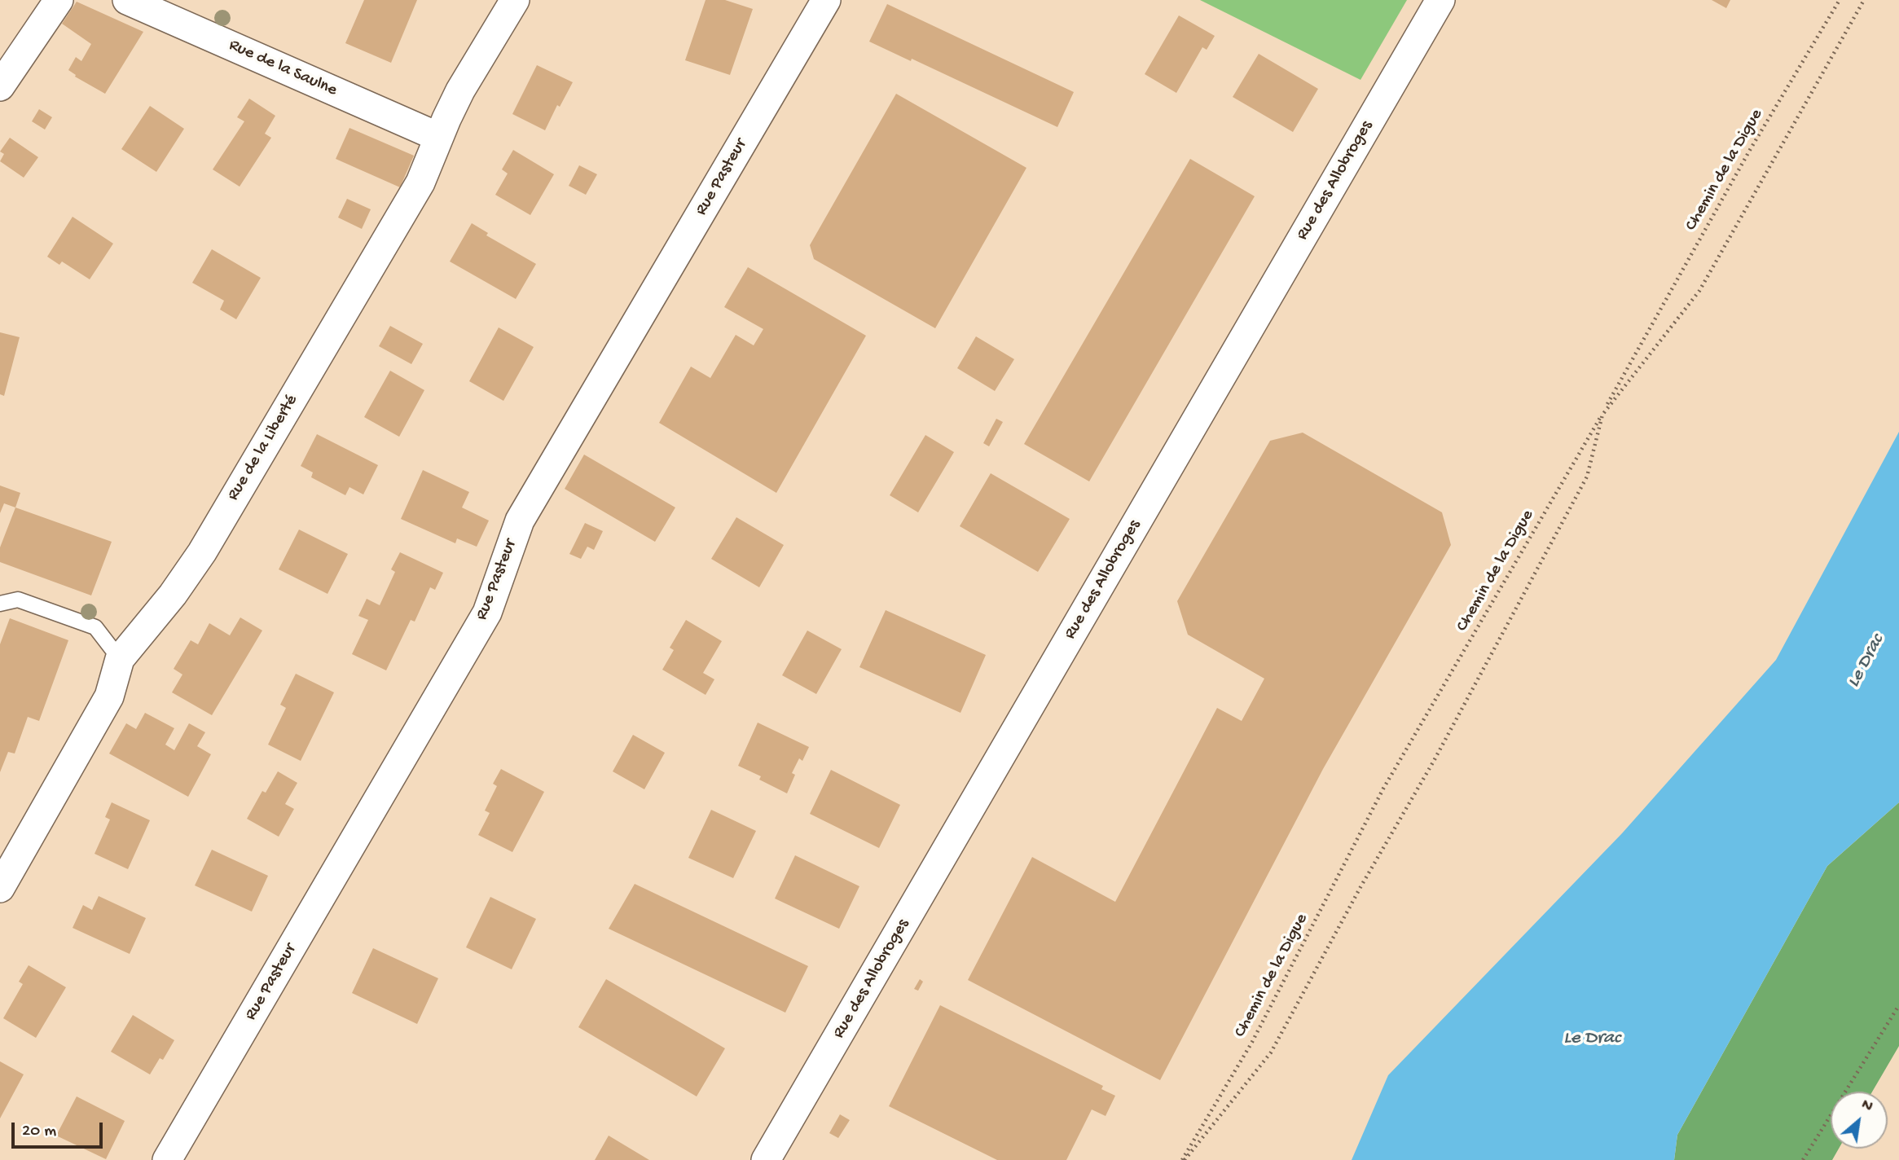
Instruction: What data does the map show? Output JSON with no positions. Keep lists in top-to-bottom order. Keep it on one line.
{"streets":{"street":["Rue de la Saulne","Rue Pasteur","Rue des Allobroges","Rue de la Liberté"],"path":["Chemin de la Digue"]},"crossings":[["Rue de la Saulne","Rue de la Liberté"]],"water":["Le Drac"],"scale_bar":"20 m","north":"top right"}
